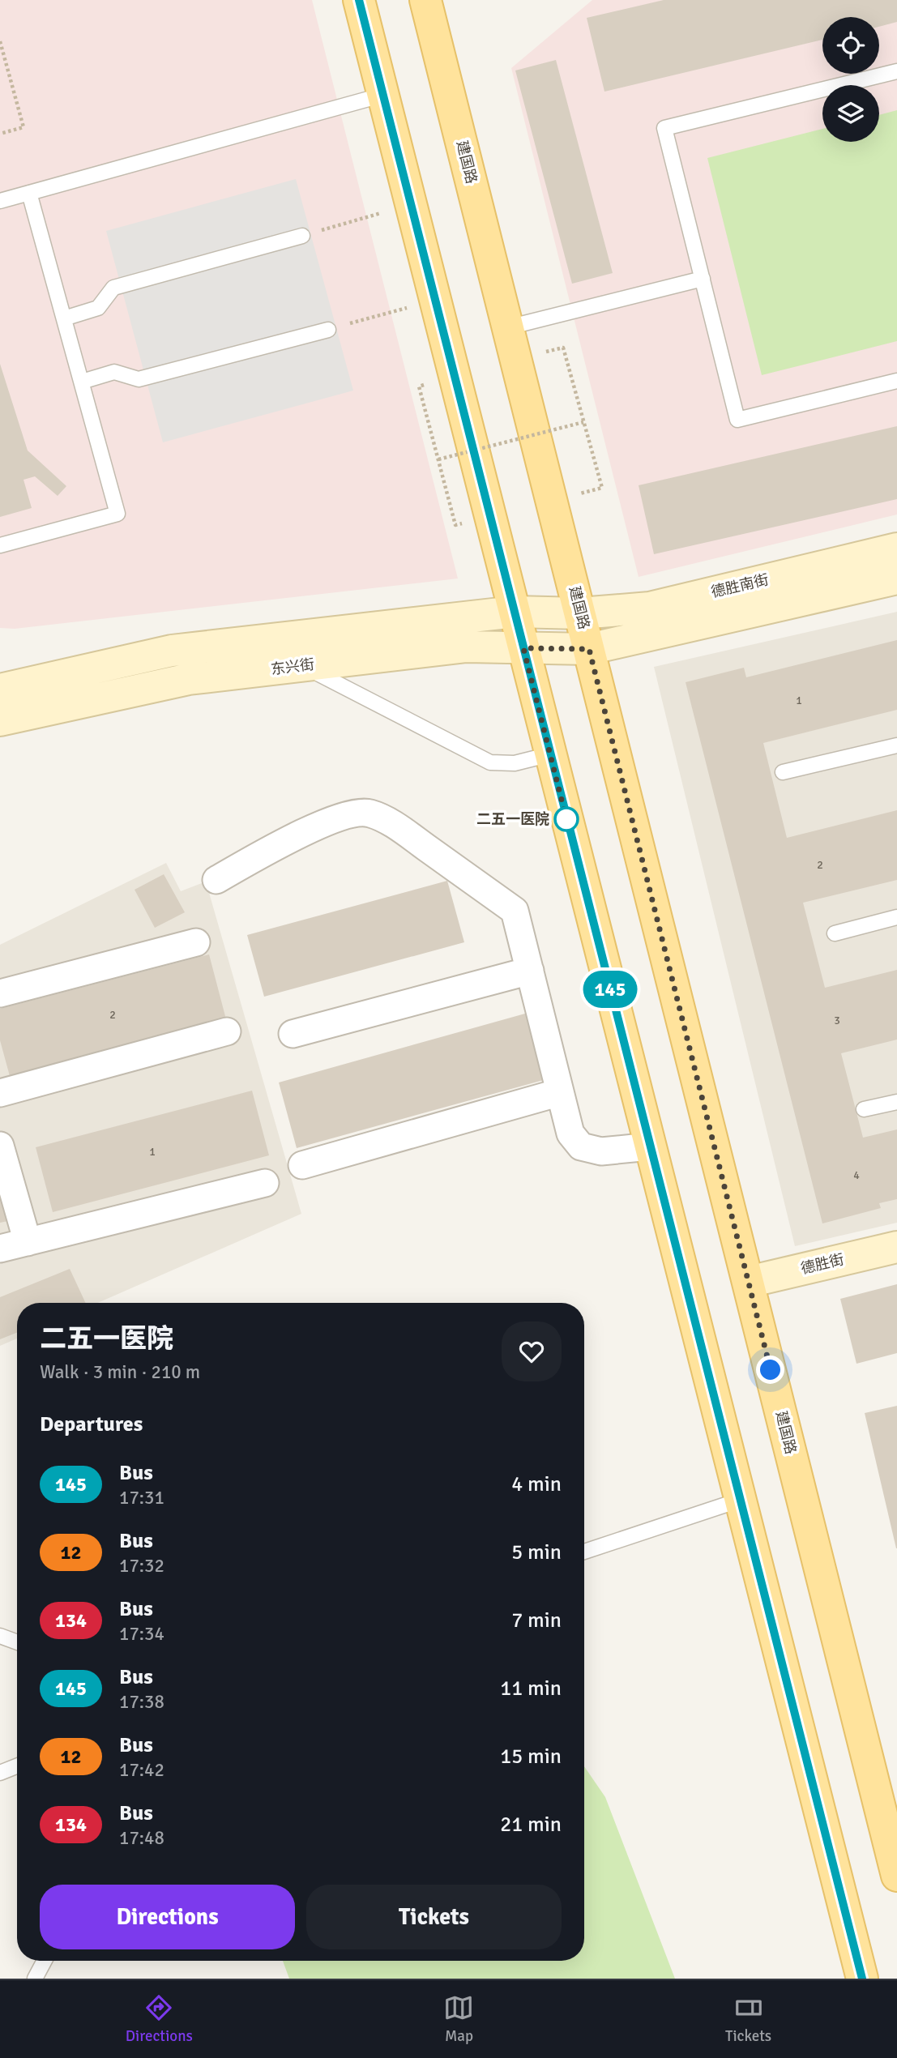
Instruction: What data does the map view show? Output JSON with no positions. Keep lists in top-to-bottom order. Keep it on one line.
{"streets":{"main road":["建国路","德胜南街","东兴街","德胜街"]},"crossings":[["建国路","德胜南街"],["建国路","东兴街"],["建国路","德胜街"],["德胜南街","东兴街"]],"places":["二五一医院"],"lines":["bus line 145"],"house_numbers":["1","2","2","3","1","4"],"page":{"on_map":"145","heading":[["二五一医院","Walk · 3 min · 210 m"],"Departures"],"list":[{"mark":"145","name":"Bus","note":"17:31","value":"4 min"},{"mark":"12","name":"Bus","note":"17:32","value":"5 min"},{"mark":"134","name":"Bus","note":"17:34","value":"7 min"},{"mark":"145","name":"Bus","note":"17:38","value":"11 min"},{"mark":"12","name":"Bus","note":"17:42","value":"15 min"},{"mark":"134","name":"Bus","note":"17:48","value":"21 min"}],"buttons":["Directions","Tickets"],"tabs":["Directions","Map","Tickets"]}}
